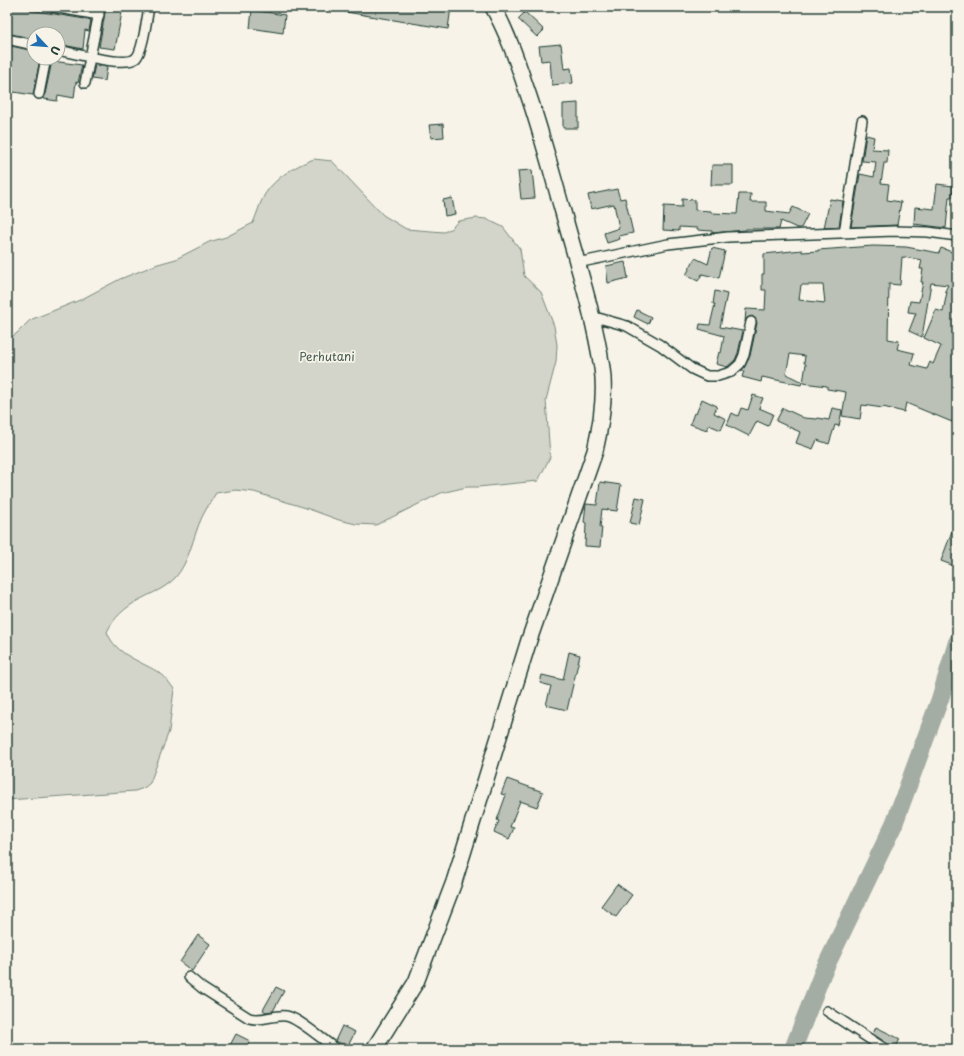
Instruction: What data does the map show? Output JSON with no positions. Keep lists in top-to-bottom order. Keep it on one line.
{"parks":["Perhutani"],"north":"bottom right"}
